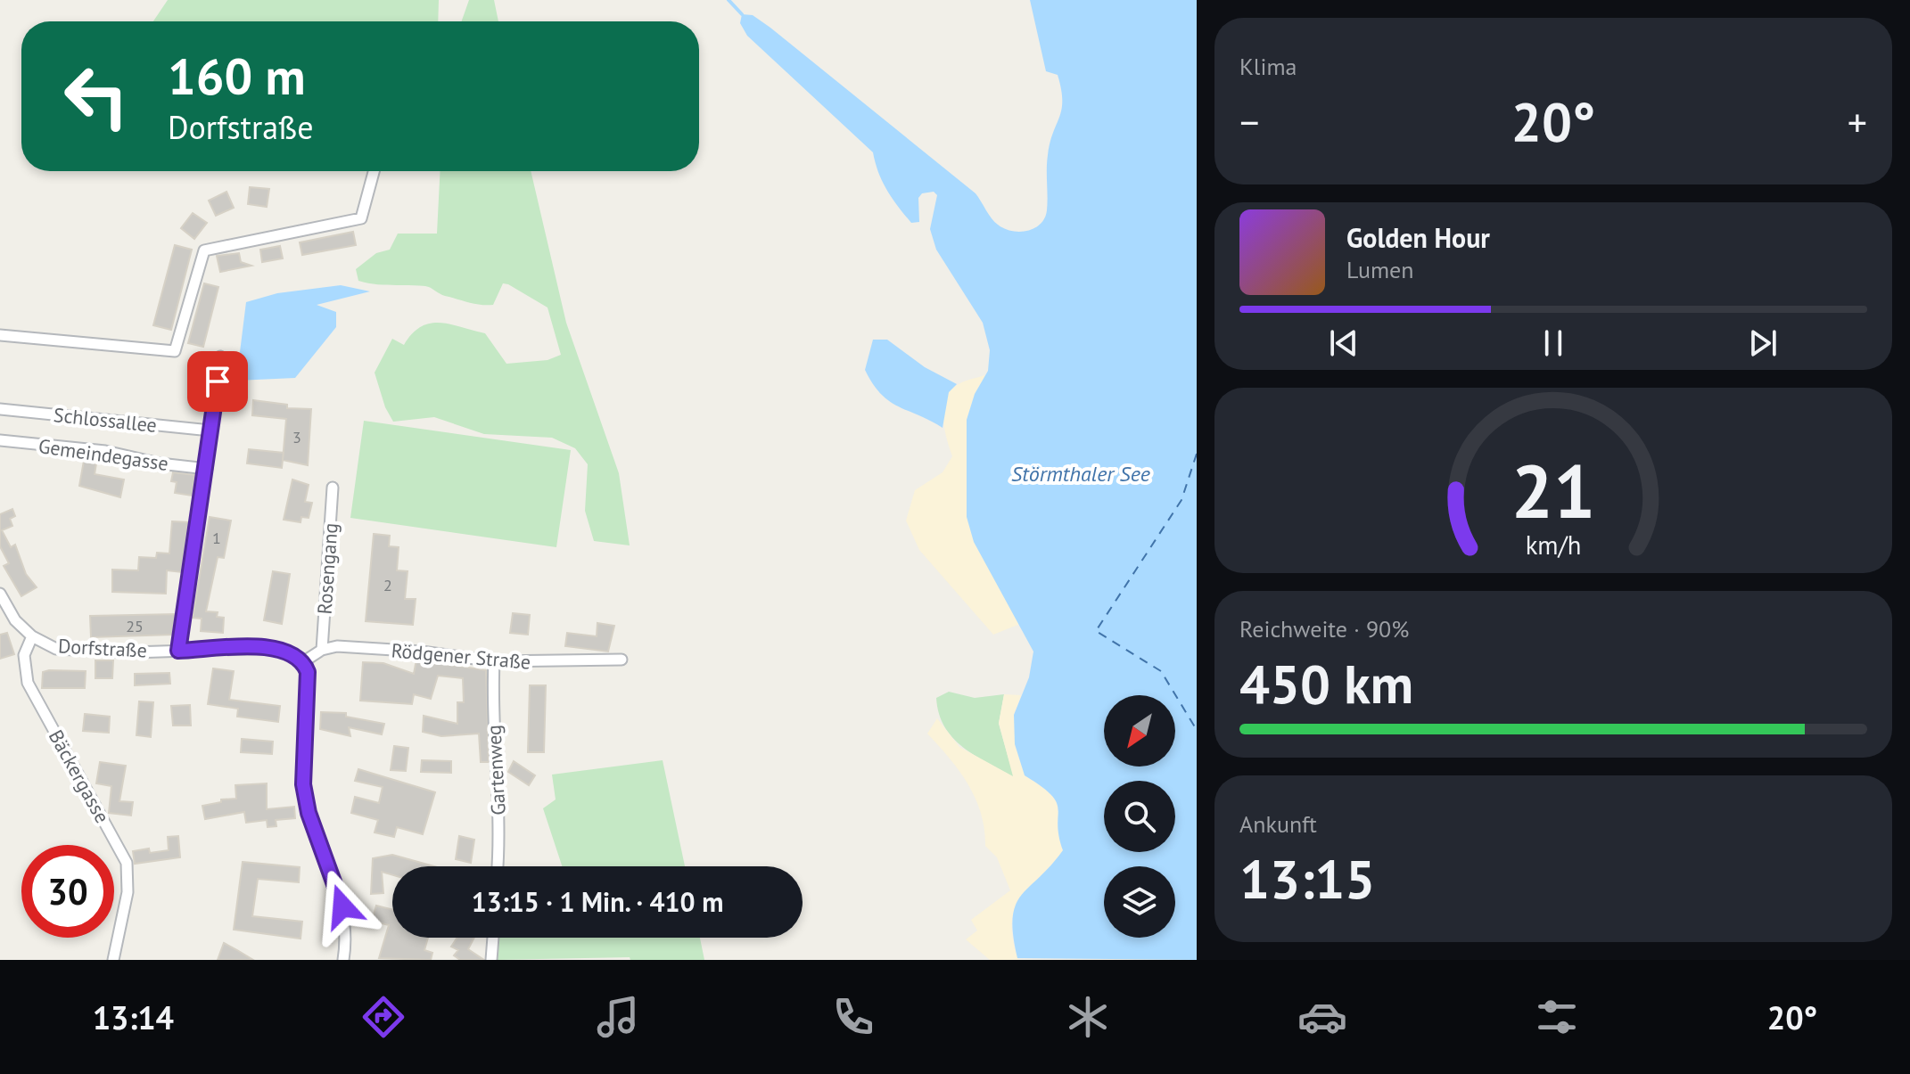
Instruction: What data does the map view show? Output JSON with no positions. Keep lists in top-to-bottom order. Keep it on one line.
{"streets":{"street":["Schlossallee","Gemeindegasse","Rosengang","Dorfstraße","Rödgener Straße","Gartenweg","Bäckergasse"]},"crossings":[["Rosengang","Rödgener Straße"],["Dorfstraße","Rödgener Straße"],["Dorfstraße","Bäckergasse"],["Rödgener Straße","Gartenweg"]],"water":["Störmthaler See"],"house_numbers":["3","1","2","25"],"north":"bottom left","page":{"tile":["Klima",["Reichweite · 90%","450 km"],["Ankunft","13:15"]],"turn":["160 m","Dorfstraße"],"heat":["−","20°","+"],"song":["Golden Hour","Lumen"],"limit":"30","trip":"13:15 · 1 Min. · 410 m","tabs":["13:14","20°"],"gauge":["21","km/h"]}}
